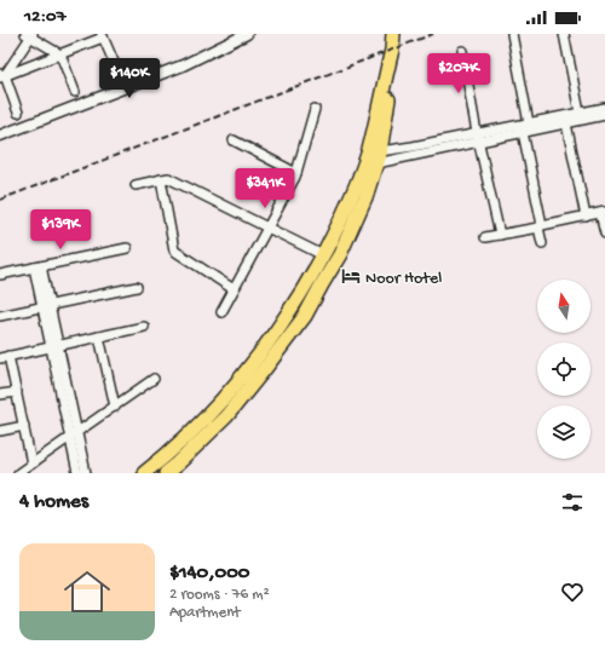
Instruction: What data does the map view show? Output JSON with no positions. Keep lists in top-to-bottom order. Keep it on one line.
{"places":{"hotel":["Noor Hotel"]},"north":"top","page":{"status":"12:07","price":["$207K","$140K","$341K","$139K"],"heading":"4 homes","list":[{"name":"$140,000","note":"2 rooms · 76 m² · Apartment"}]}}
